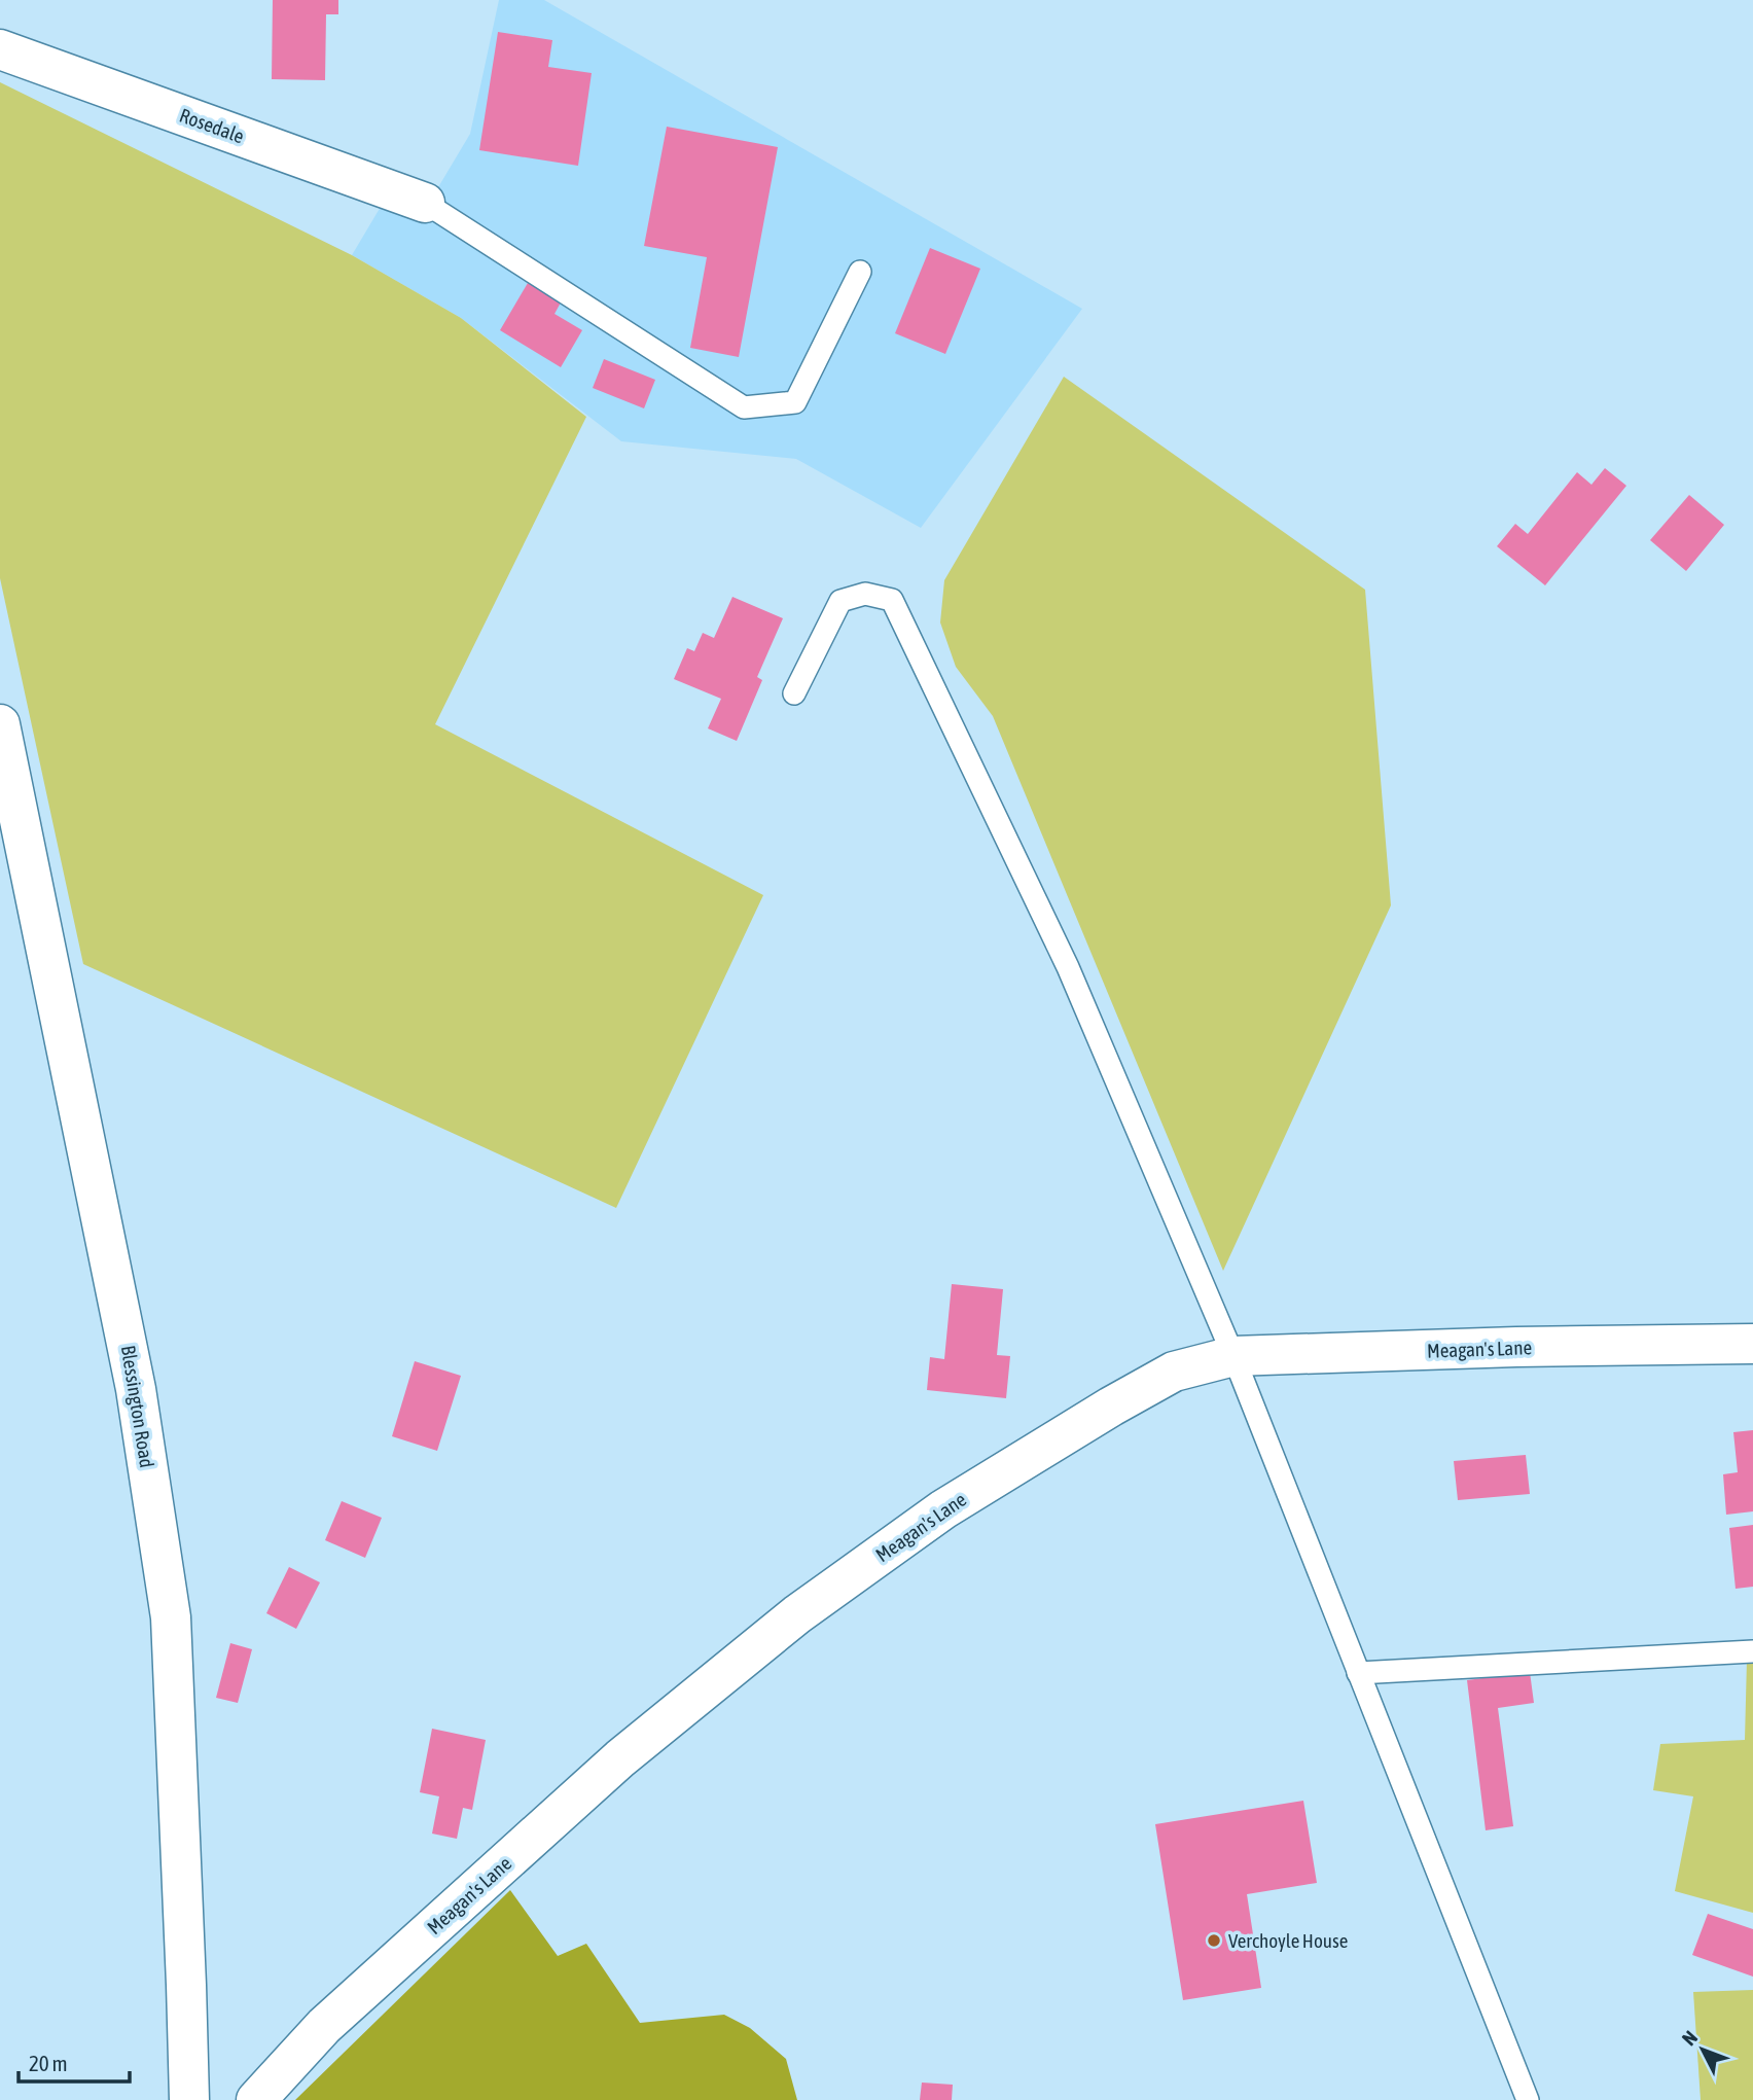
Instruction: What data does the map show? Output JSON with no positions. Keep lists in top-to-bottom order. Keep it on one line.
{"streets":{"street":["Rosedale","Meagan's Lane","Blessington Road"]},"places":["Verchoyle House"],"scale_bar":"20 m","north":"top left"}
